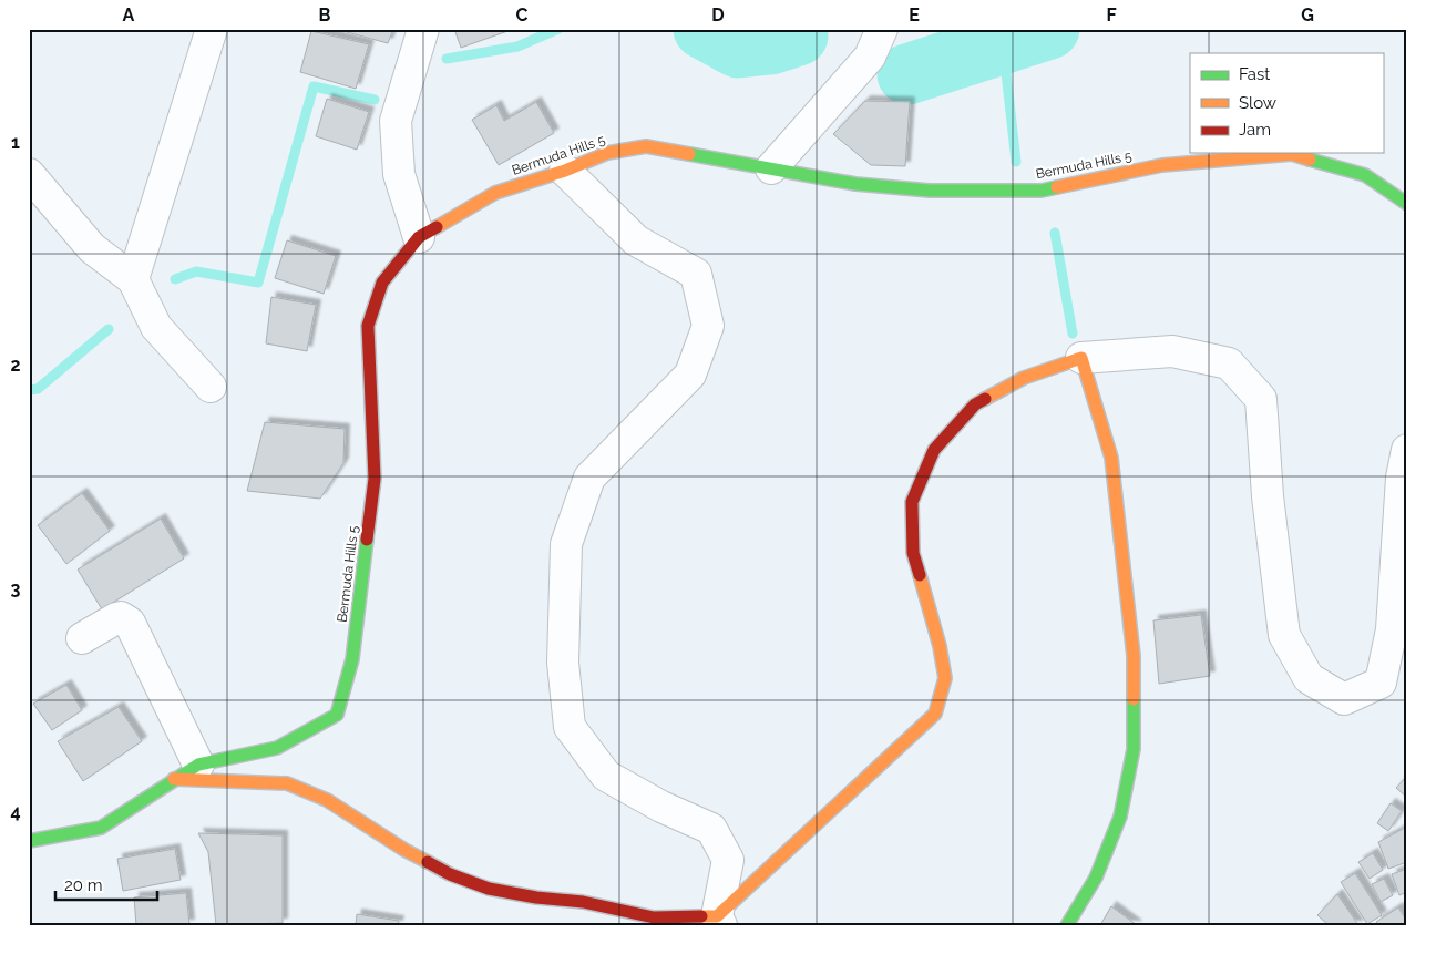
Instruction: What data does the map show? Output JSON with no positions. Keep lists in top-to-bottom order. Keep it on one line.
{"streets":{"street":["Bermuda Hills 5"]},"legend":["Fast","Slow","Jam"],"scale_bar":"20 m","grid":{"columns":["A","B","C","D","E","F","G"],"rows":["1","2","3","4"]}}
